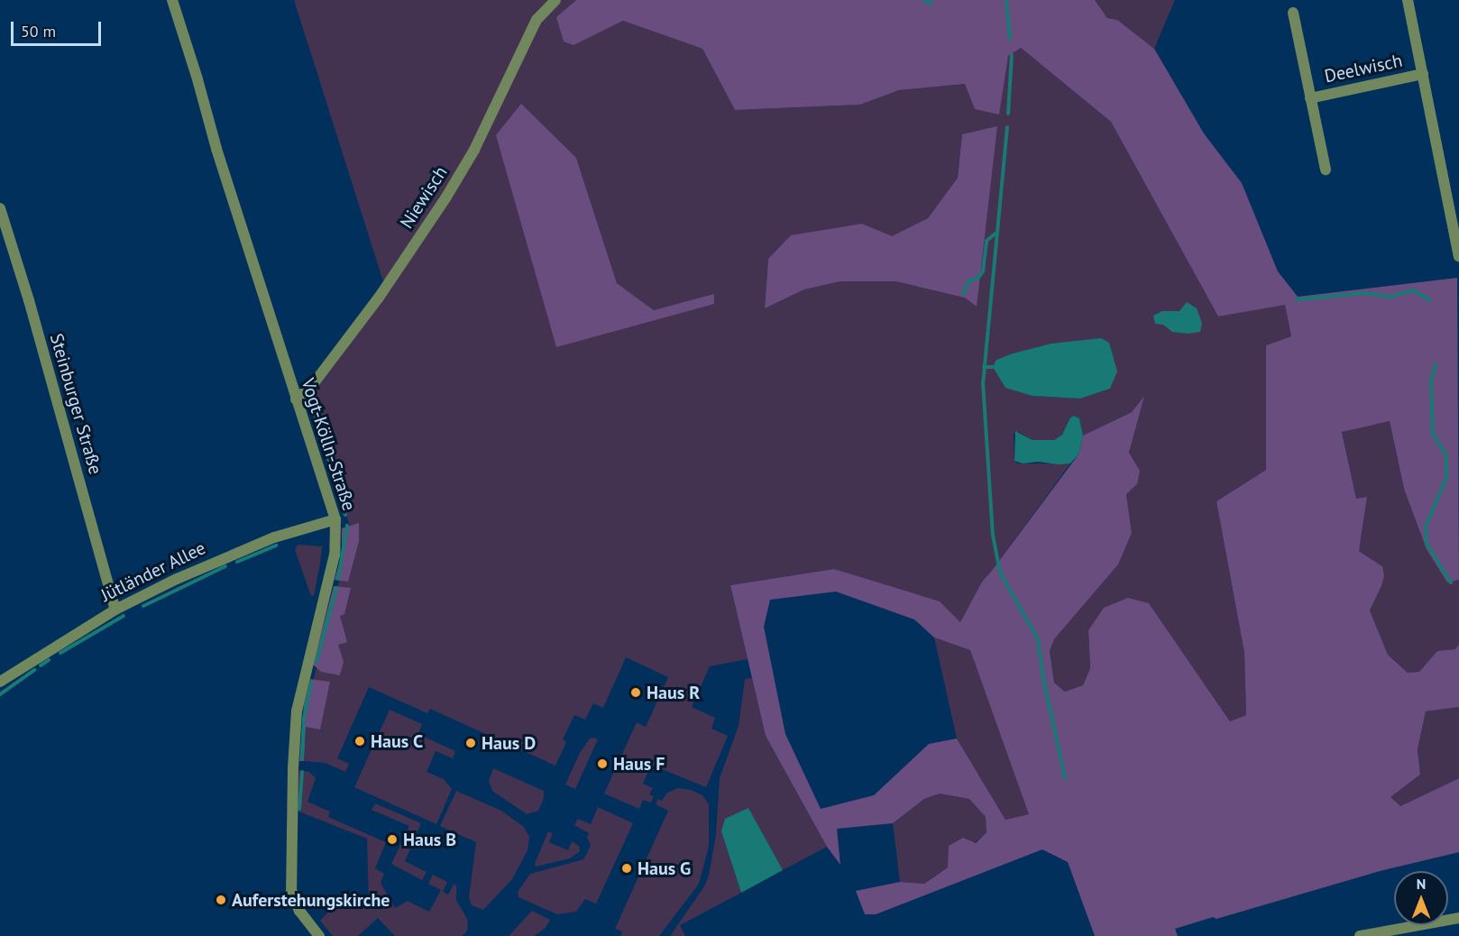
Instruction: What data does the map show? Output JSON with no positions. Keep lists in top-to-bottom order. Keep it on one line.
{"streets":{"street":["Deelwisch","Niewisch","Steinburger Straße","Vogt-Kölln-Straße","Jütländer Allee"]},"crossings":[["Niewisch","Vogt-Kölln-Straße"],["Steinburger Straße","Jütländer Allee"],["Vogt-Kölln-Straße","Jütländer Allee"]],"places":["Haus R","Haus C","Haus D","Haus F","Haus B","Haus G","Auferstehungskirche"],"scale_bar":"50 m","north":"top"}
